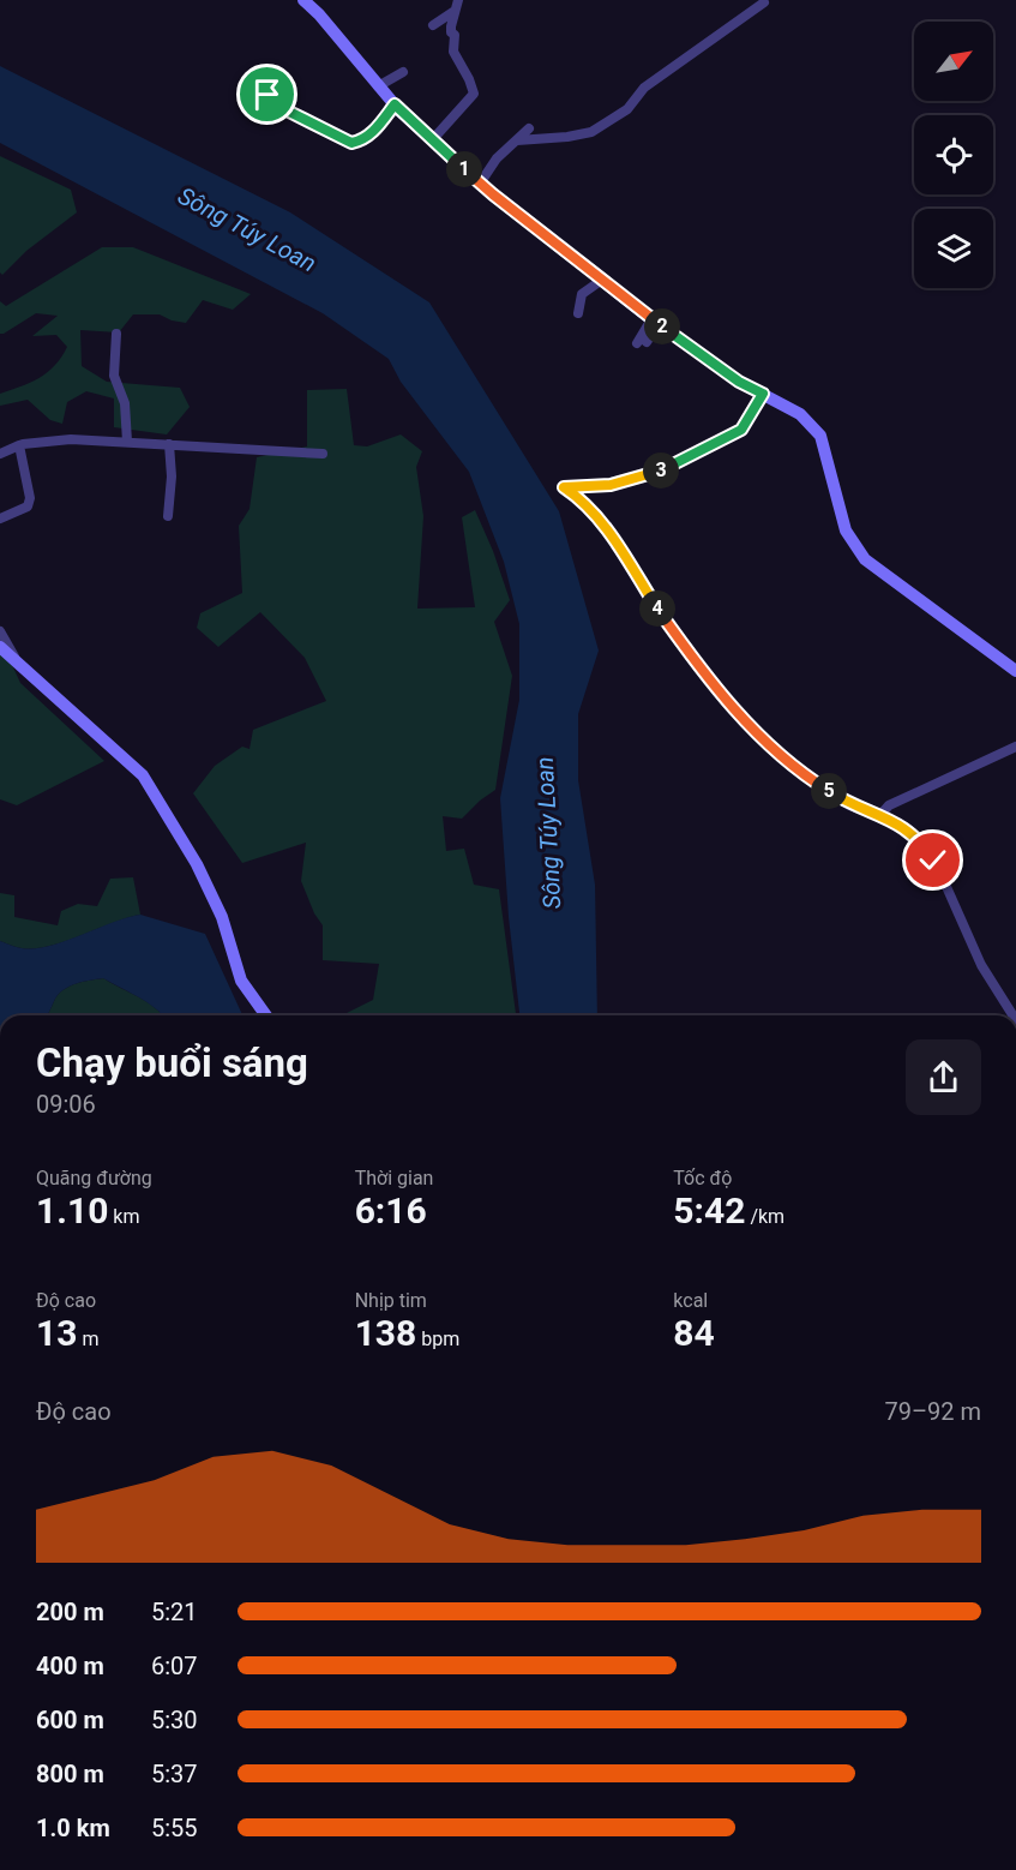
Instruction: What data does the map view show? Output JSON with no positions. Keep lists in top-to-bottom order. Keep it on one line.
{"water":["Sông Túy Loan"],"north":"top right","page":{"pins":["1","2","3","4","5"],"heading":["Chạy buổi sáng","09:06"],"stats":[["Quãng đường","1.10 km"],["Thời gian","6:16"],["Tốc độ","5:42 /km"],["Độ cao","13 m"],["Nhịp tim","138 bpm"],["kcal","84"]],"chart":["Độ cao","79–92 m"],"list":[{"name":"200 m","note":"5:21"},{"name":"400 m","note":"6:07"},{"name":"600 m","note":"5:30"},{"name":"800 m","note":"5:37"},{"name":"1.0 km","note":"5:55"}]}}
